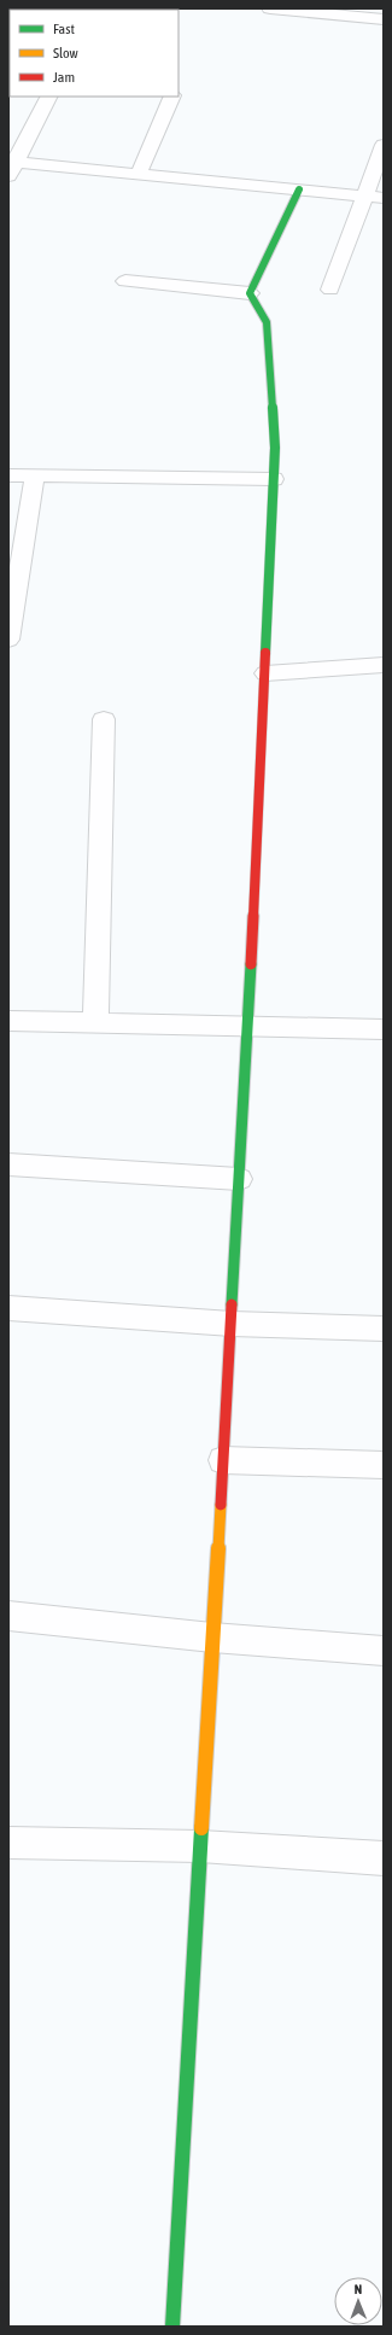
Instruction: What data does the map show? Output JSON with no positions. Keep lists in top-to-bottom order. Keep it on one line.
{"legend":["Fast","Slow","Jam"],"north":"top"}
